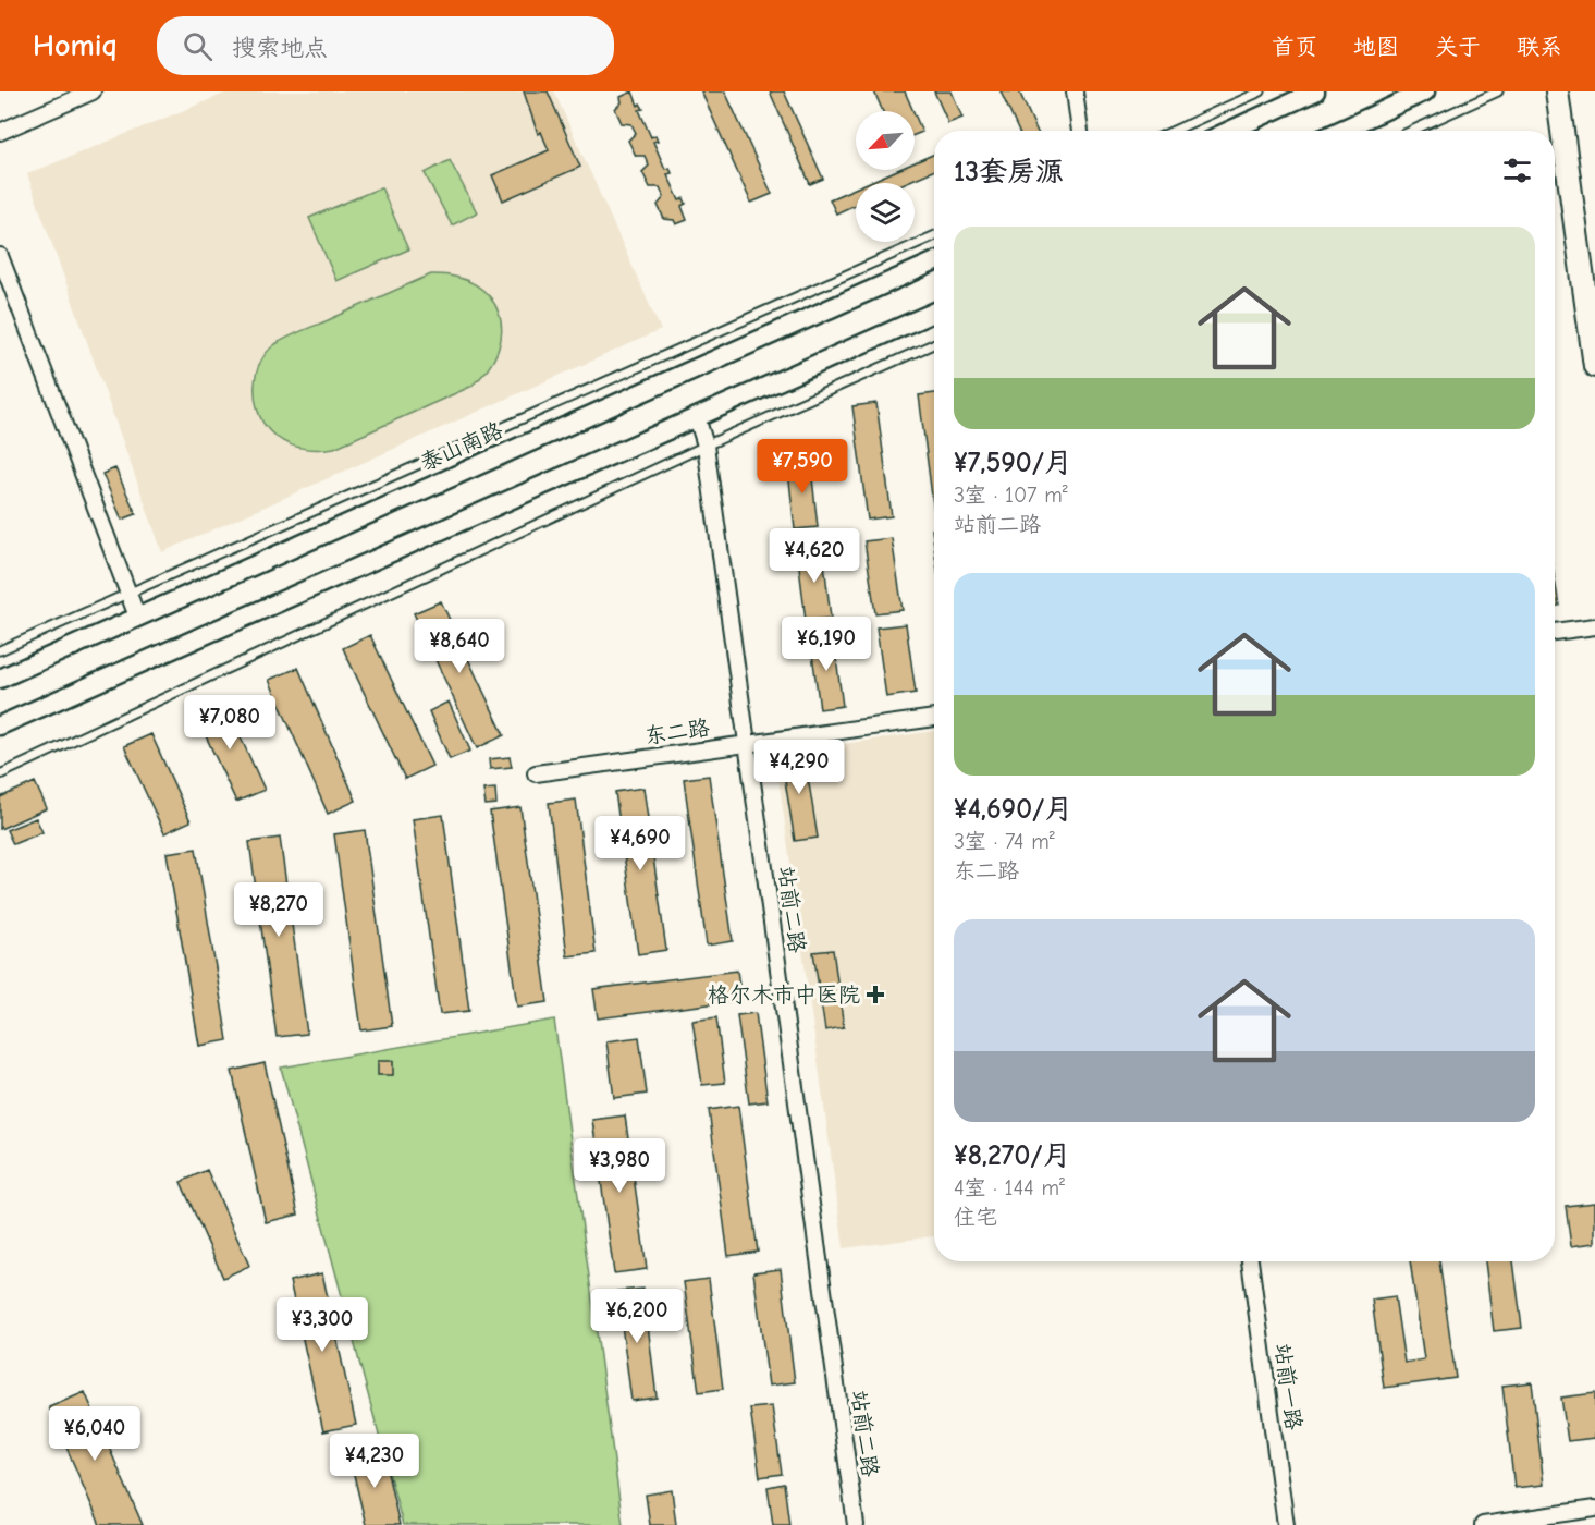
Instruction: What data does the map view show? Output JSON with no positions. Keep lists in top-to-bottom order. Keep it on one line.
{"streets":{"street":["泰山南路","东二路","站前二路","站前一路"]},"crossings":[["东二路","站前二路"]],"places":{"health":["格尔木市中医院"]},"north":"bottom left","page":{"header":"Homiq","search":"搜索地点","nav":["首页","地图","关于","联系"],"heading":"13套房源","list":[{"name":"¥7,590/月","note":"3室 · 107 m² · 站前二路"},{"name":"¥4,690/月","note":"3室 · 74 m² · 东二路"},{"name":"¥8,270/月","note":"4室 · 144 m² · 住宅"}],"price":["¥7,590","¥4,620","¥6,190","¥8,640","¥7,080","¥4,290","¥4,690","¥8,270","¥3,980","¥6,200","¥3,300","¥6,040","¥4,230"]}}
